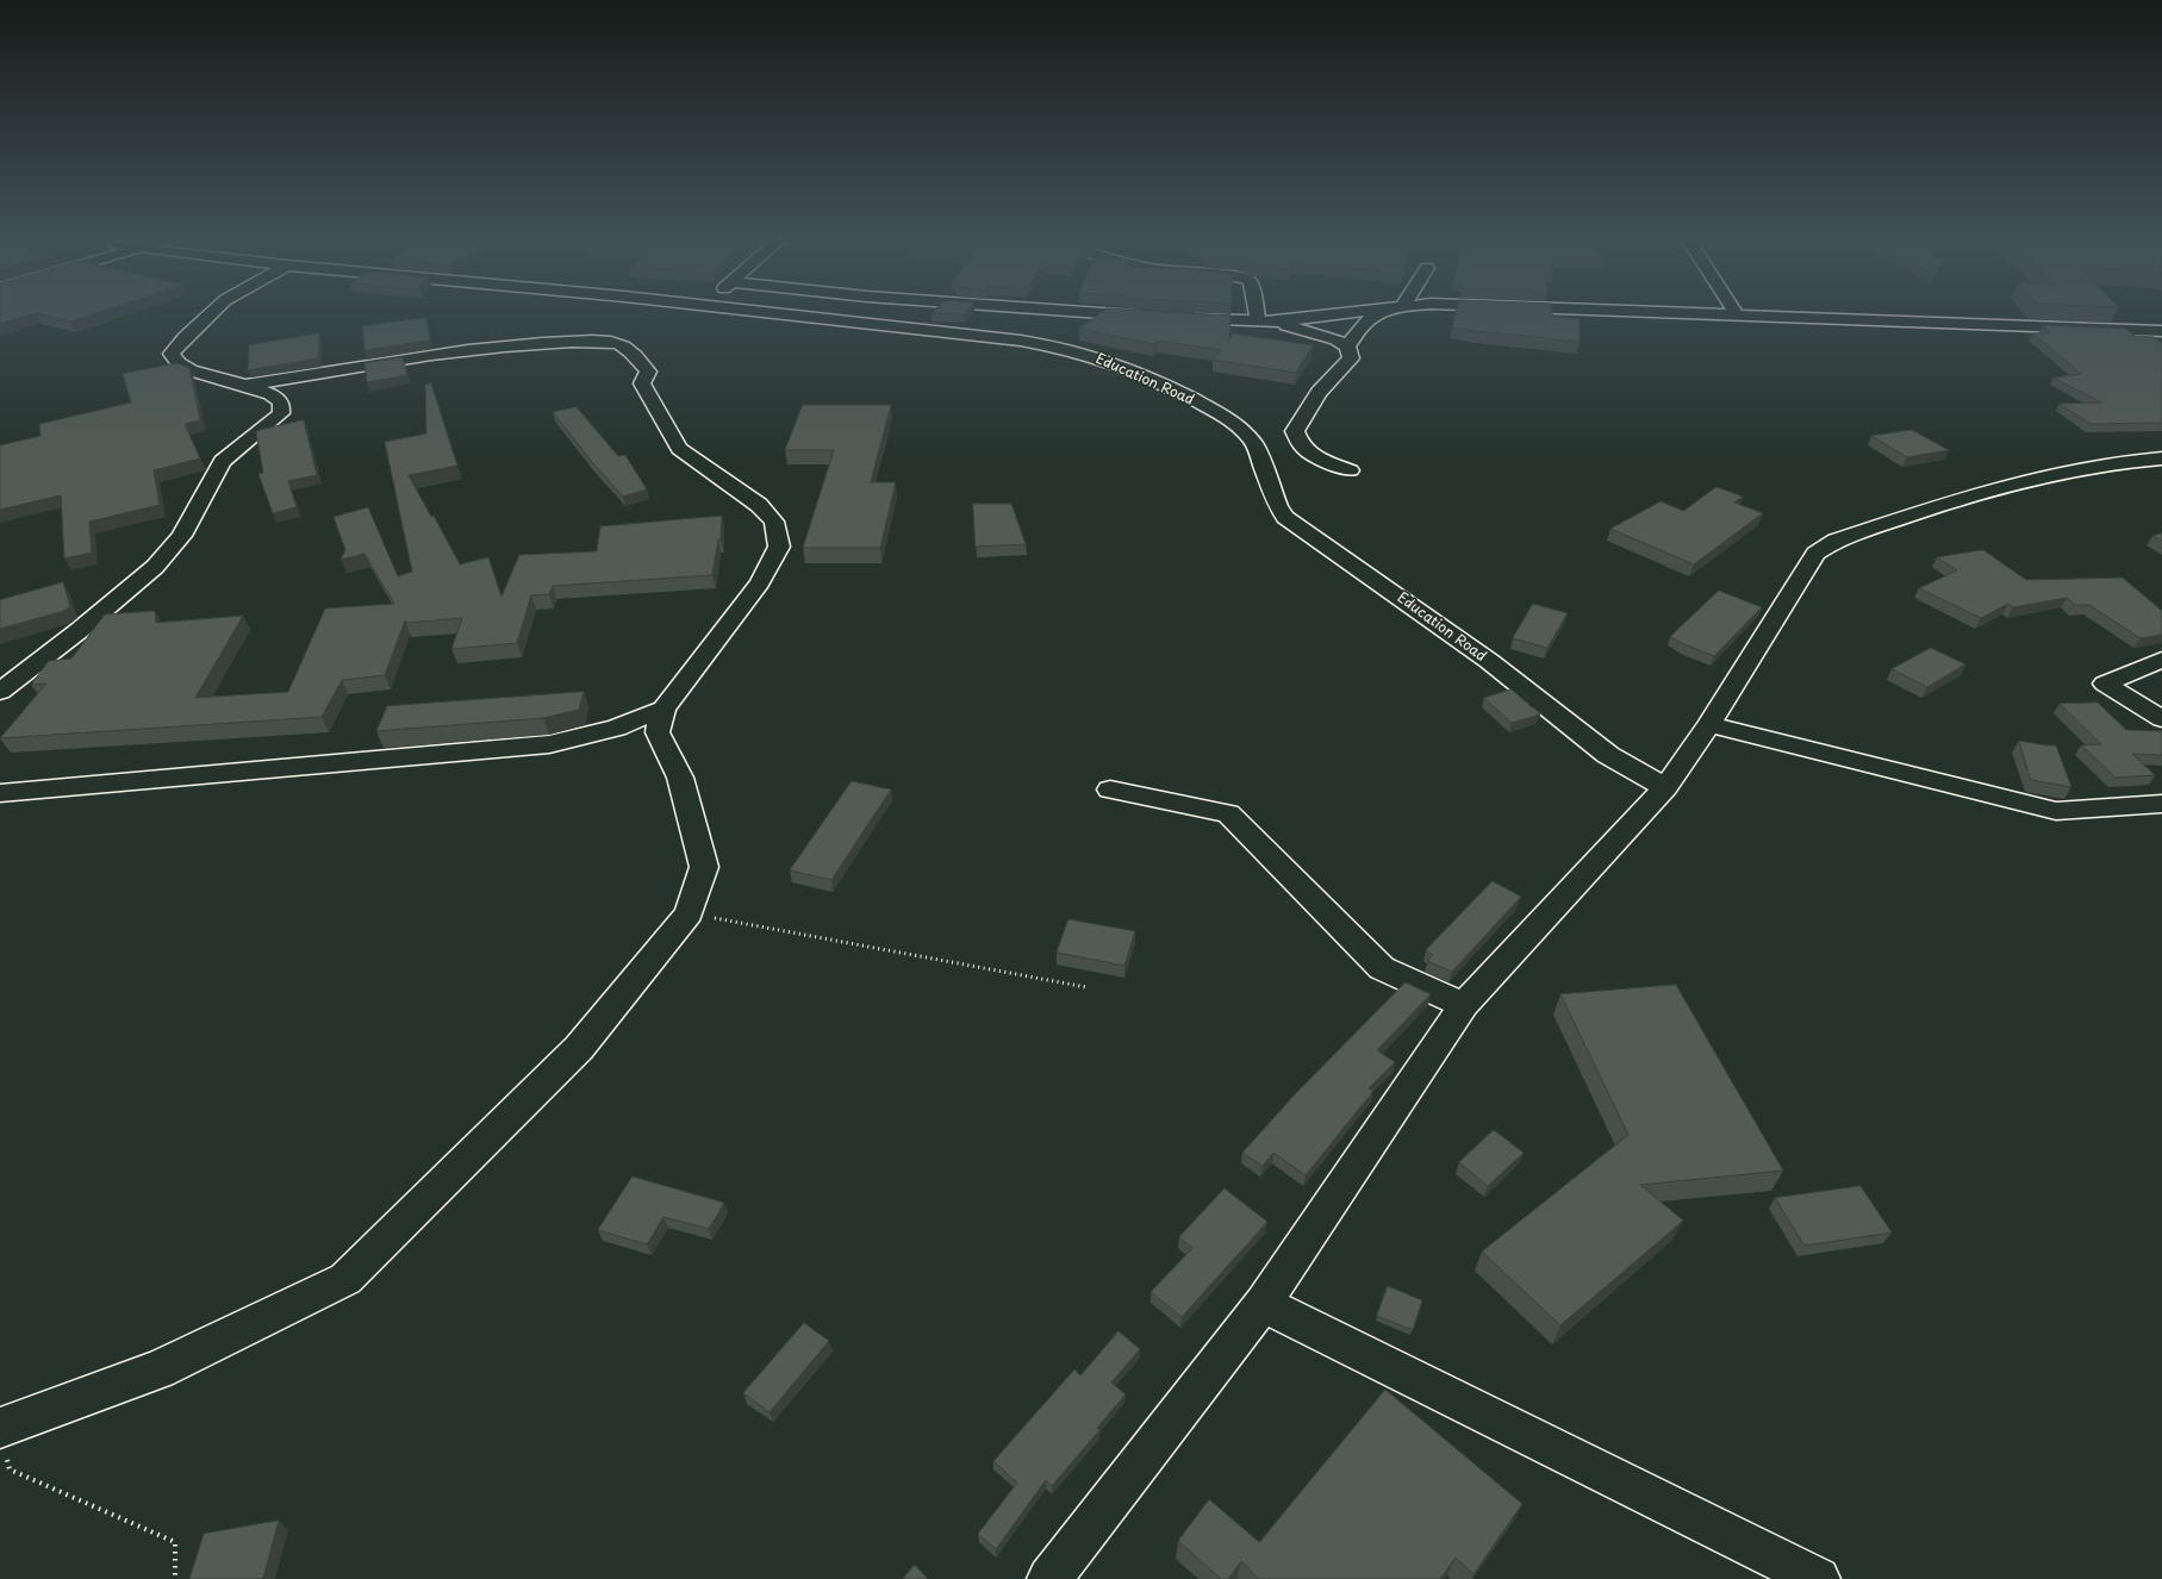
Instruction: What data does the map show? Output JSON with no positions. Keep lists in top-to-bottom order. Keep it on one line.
{"streets":{"main road":["Education Road"]}}
